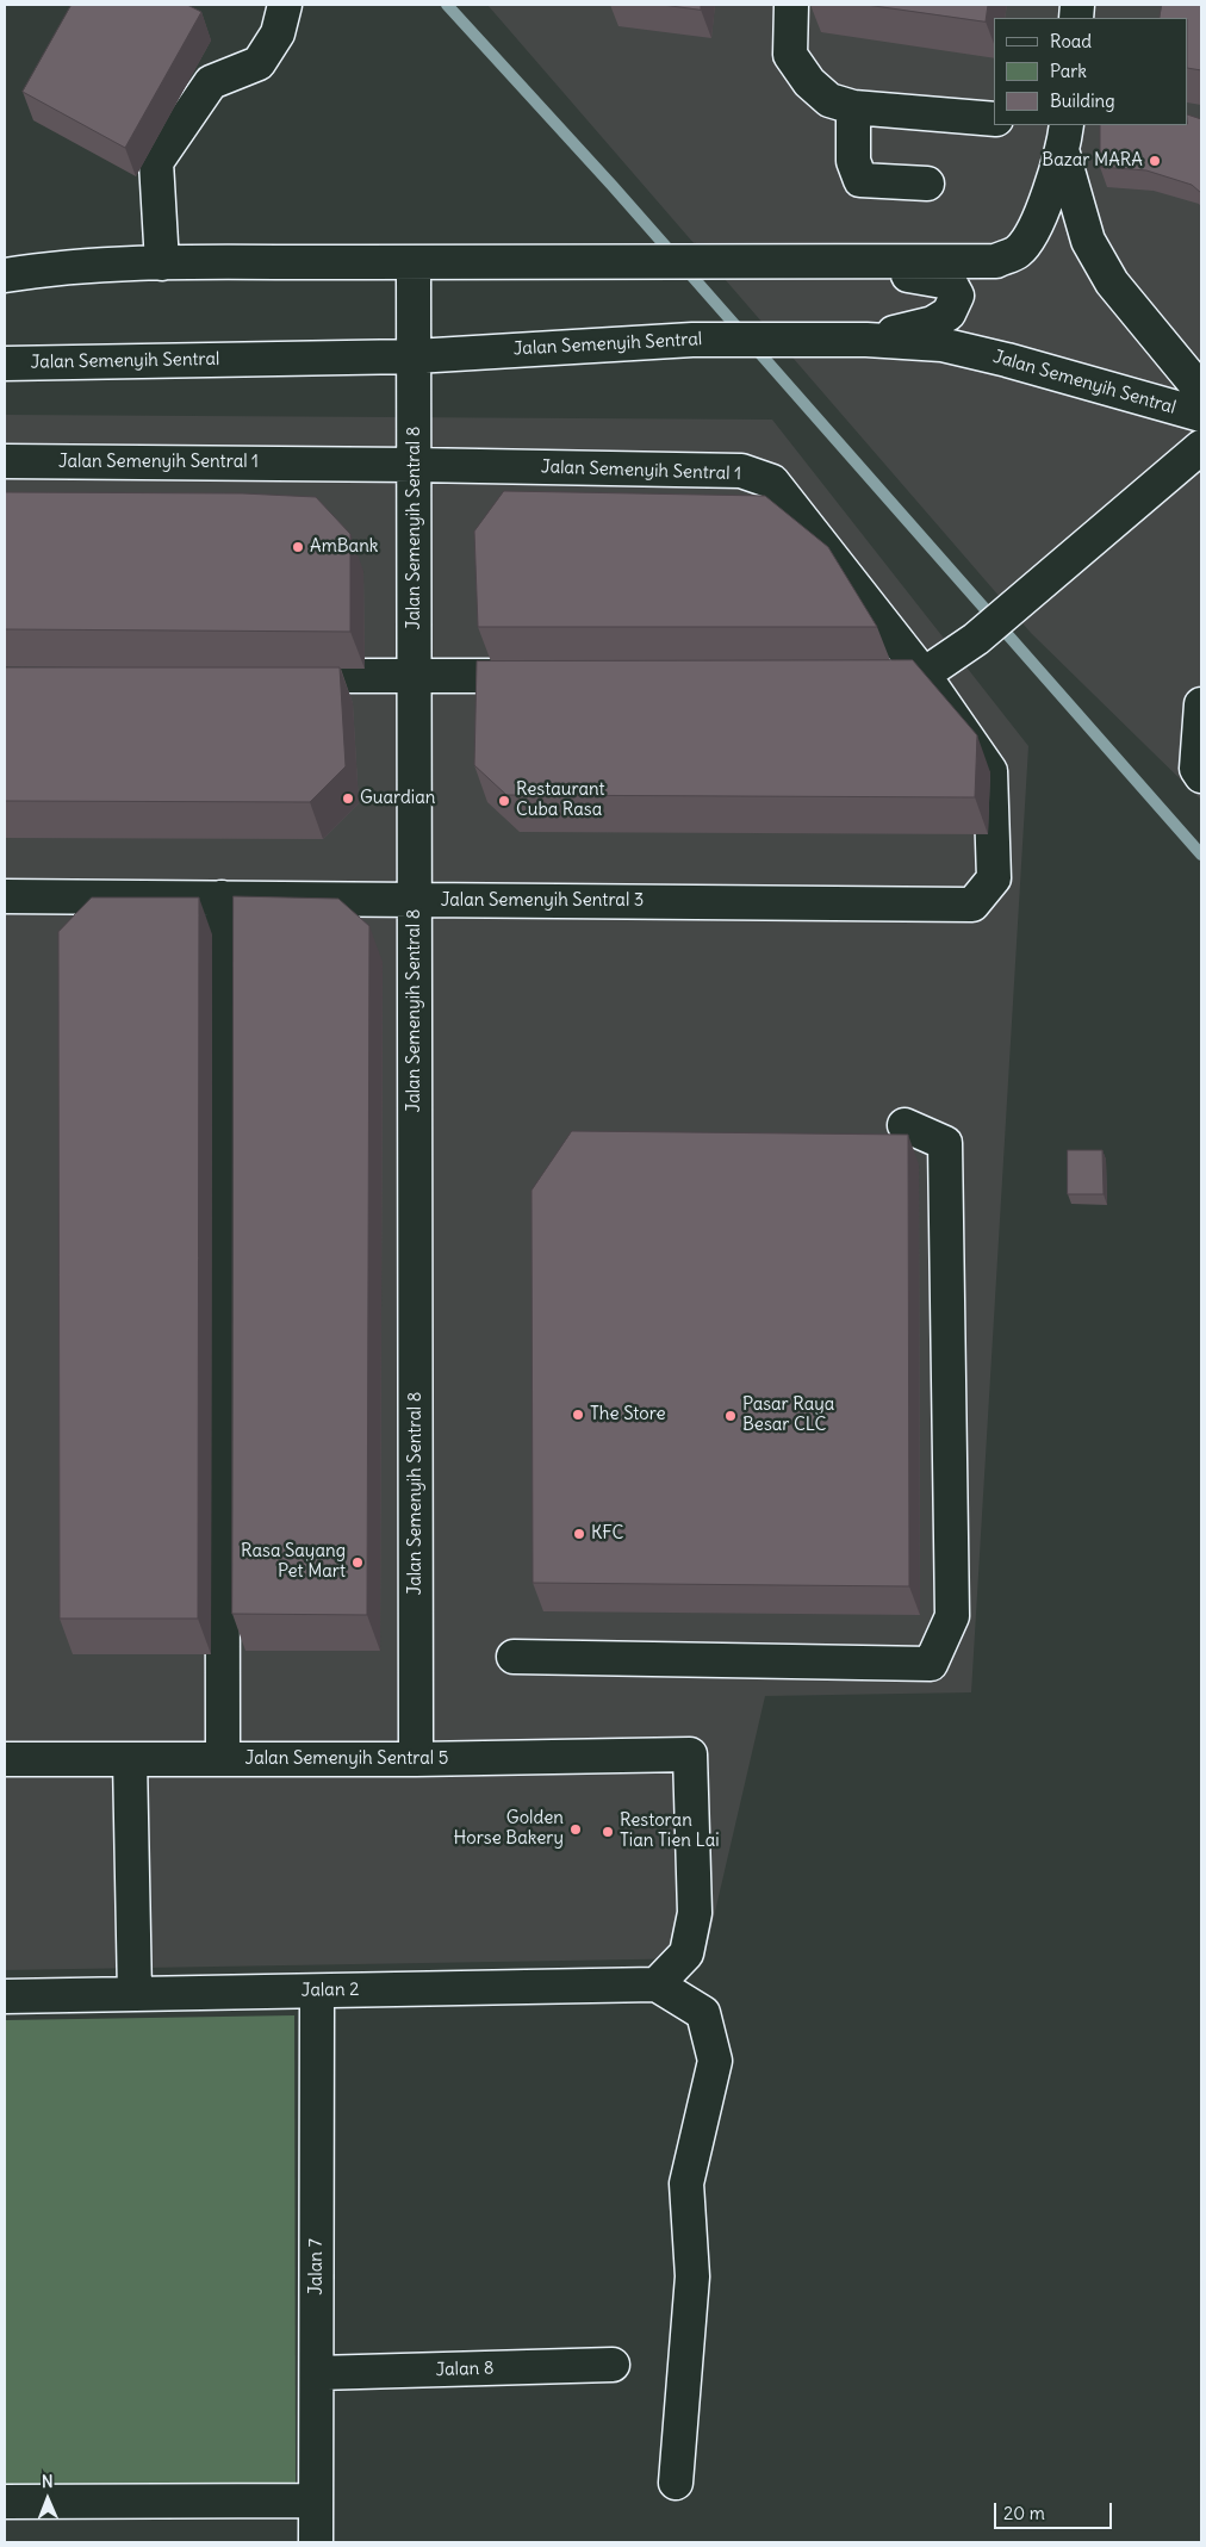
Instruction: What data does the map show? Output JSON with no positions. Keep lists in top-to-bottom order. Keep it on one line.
{"streets":{"street":["Jalan Semenyih Sentral","Jalan Semenyih Sentral 1","Jalan Semenyih Sentral 8","Jalan Semenyih Sentral 3","Jalan Semenyih Sentral 5","Jalan 2","Jalan 7","Jalan 8"]},"crossings":[["Jalan Semenyih Sentral","Jalan Semenyih Sentral 8"],["Jalan Semenyih Sentral 1","Jalan Semenyih Sentral 8"],["Jalan Semenyih Sentral 1","Jalan Semenyih Sentral 3"],["Jalan Semenyih Sentral 8","Jalan Semenyih Sentral 3"],["Jalan Semenyih Sentral 8","Jalan Semenyih Sentral 5"],["Jalan Semenyih Sentral 5","Jalan 2"],["Jalan 2","Jalan 7"],["Jalan 7","Jalan 8"]],"places":["Bazar MARA","AmBank","Guardian","Restaurant Cuba Rasa","The Store","Pasar Raya Besar CLC","KFC","Rasa Sayang Pet Mart","Golden Horse Bakery","Restoran Tian Tien Lai"],"legend":["Road","Park","Building"],"scale_bar":"20 m","north":"top"}
